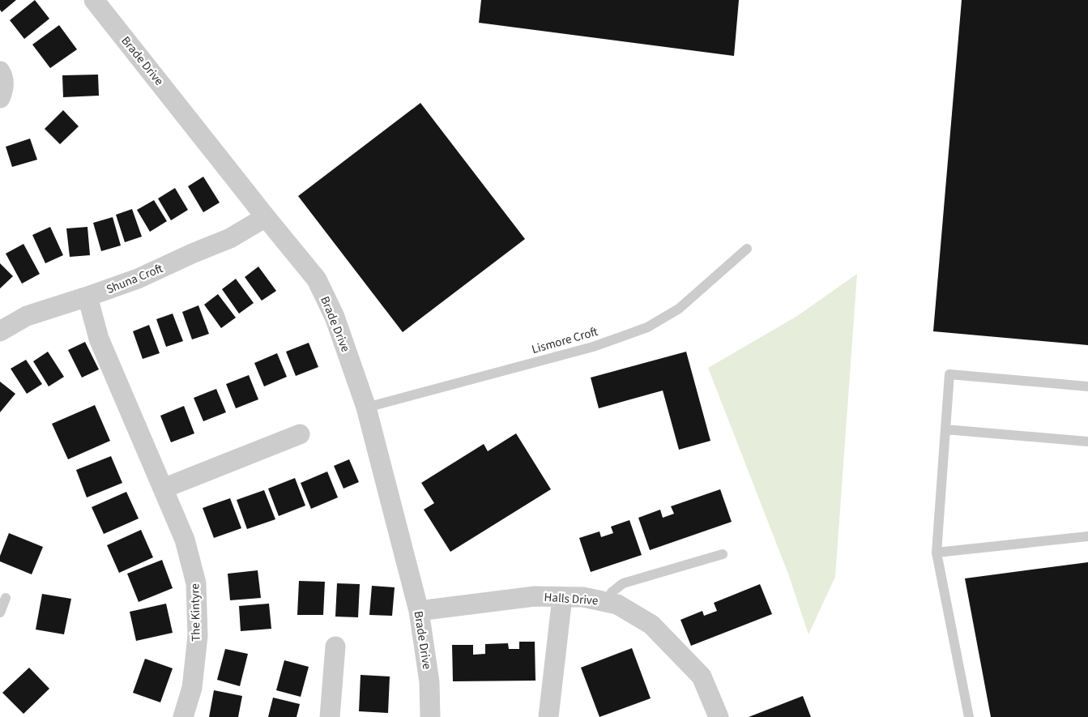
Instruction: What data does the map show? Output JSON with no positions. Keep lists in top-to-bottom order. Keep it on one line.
{"streets":{"street":["Brade Drive","Shuna Croft","Halls Drive","The Kintyre"],"lane":["Lismore Croft"]},"crossings":[["Brade Drive","Shuna Croft"],["Brade Drive","Lismore Croft"],["Brade Drive","Halls Drive"],["Shuna Croft","The Kintyre"]]}
